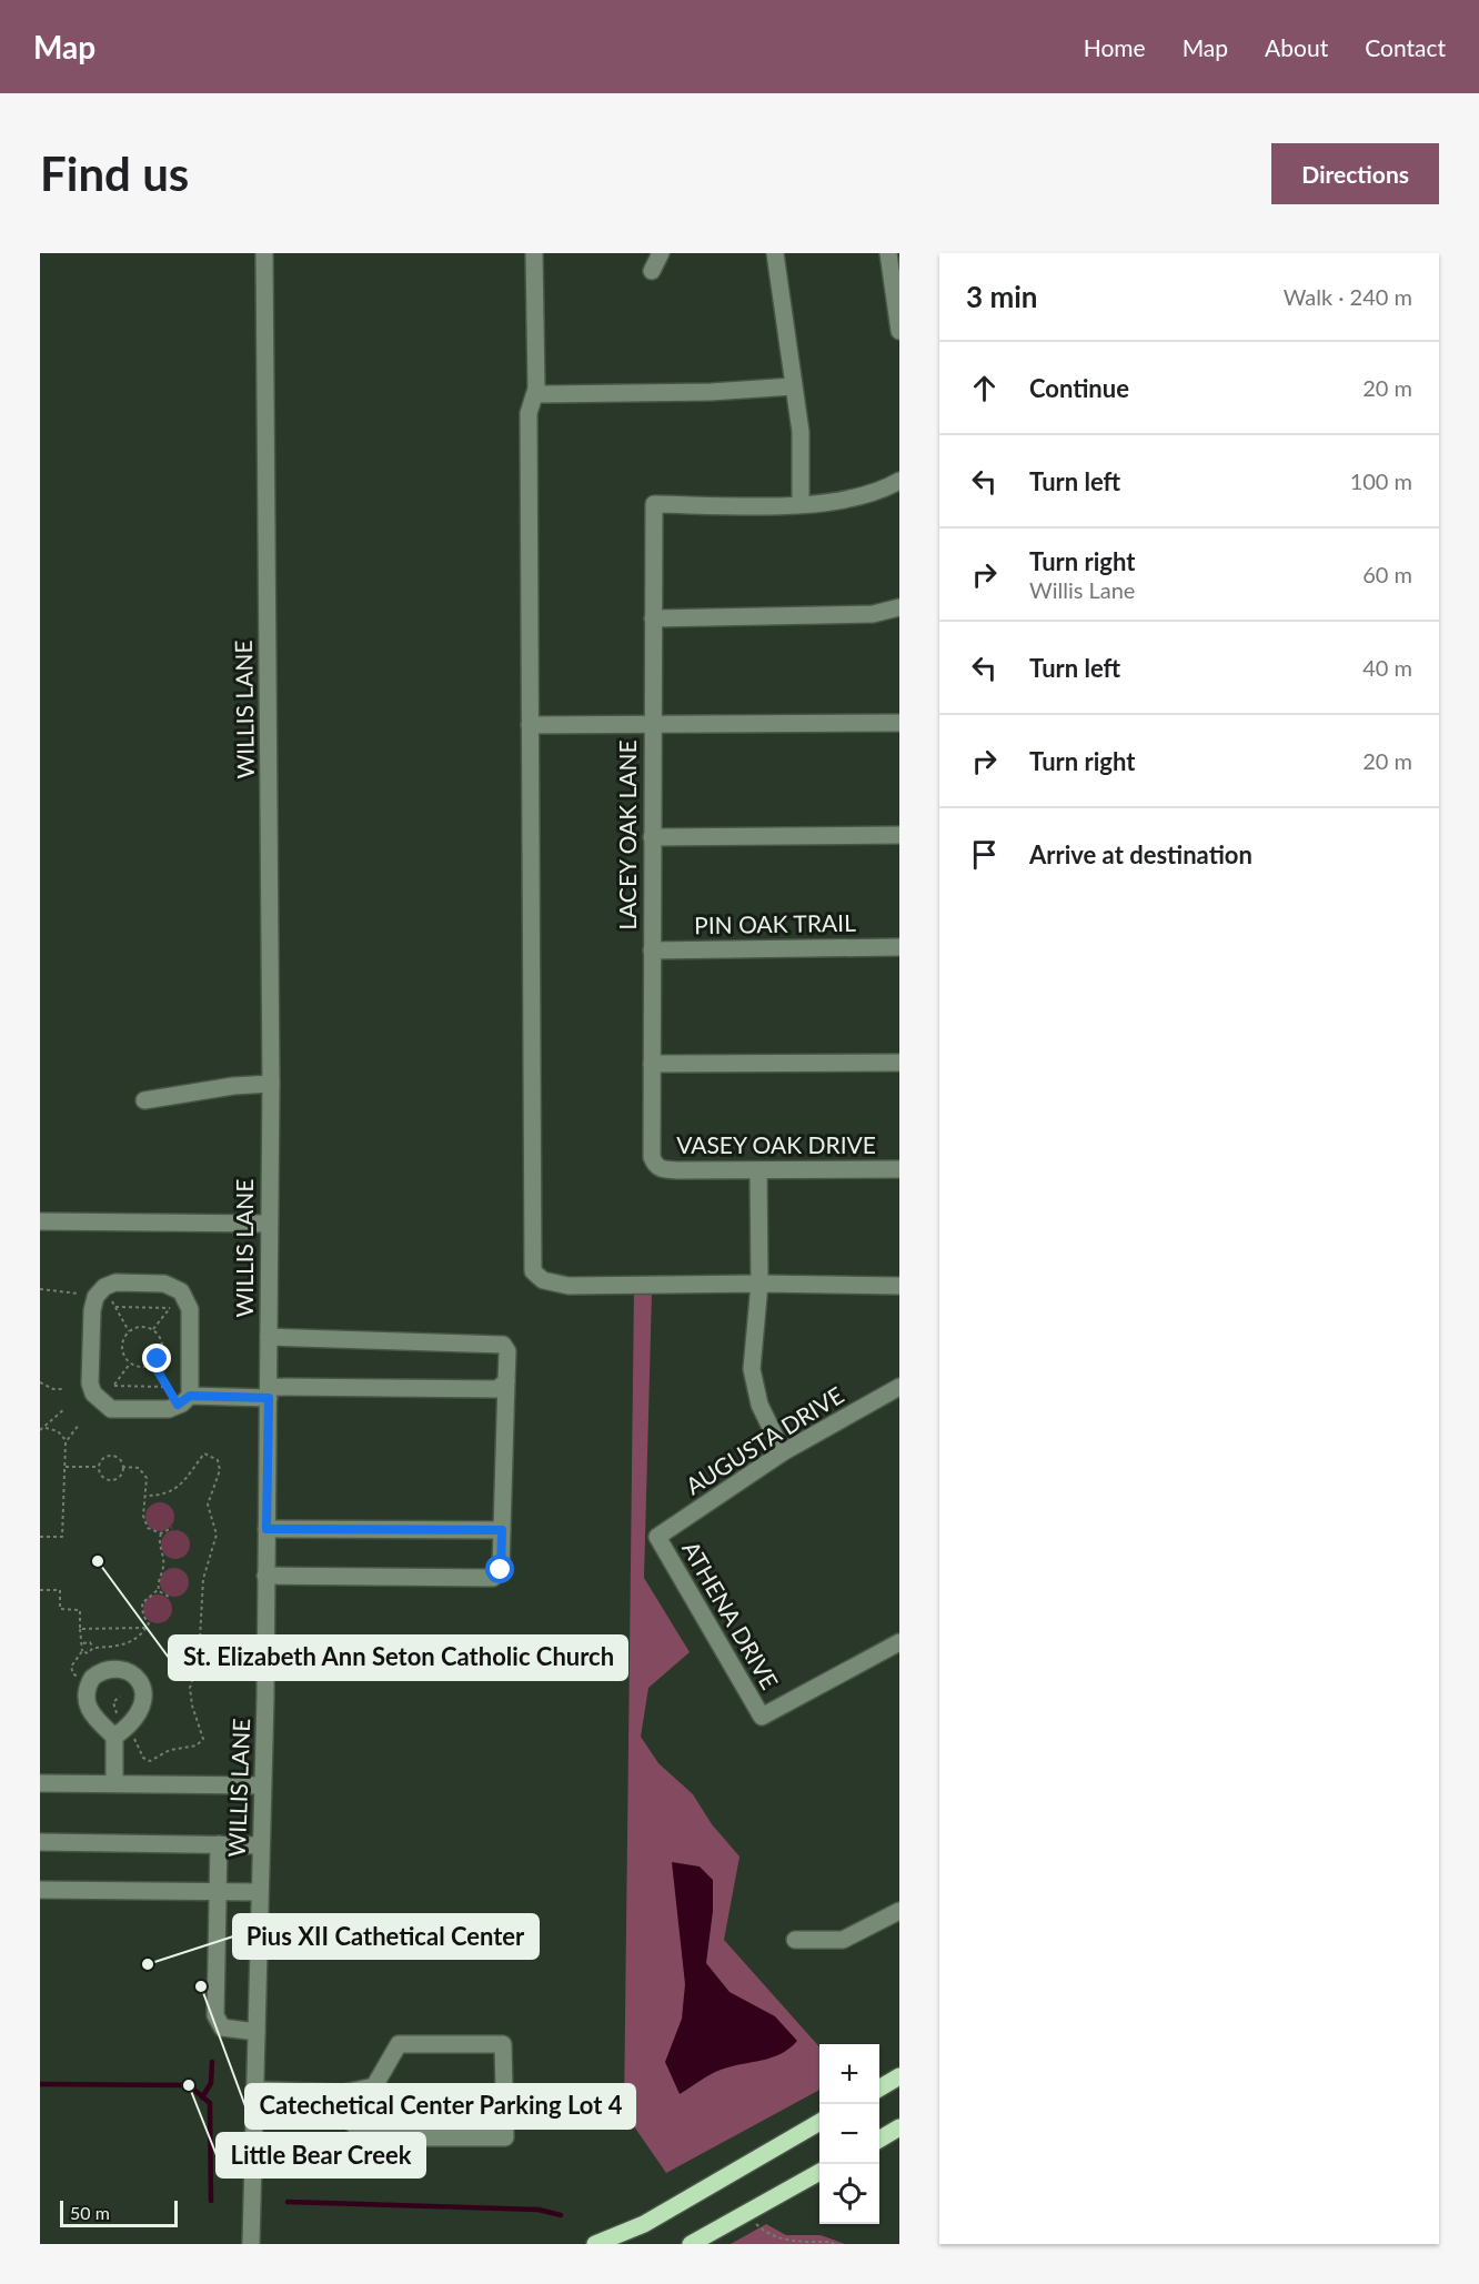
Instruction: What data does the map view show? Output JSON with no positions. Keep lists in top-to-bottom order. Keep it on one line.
{"streets":{"street":["WILLIS LANE","LACEY OAK LANE","PIN OAK TRAIL","VASEY OAK DRIVE","AUGUSTA DRIVE","ATHENA DRIVE"]},"crossings":[["LACEY OAK LANE","PIN OAK TRAIL"],["LACEY OAK LANE","VASEY OAK DRIVE"],["AUGUSTA DRIVE","ATHENA DRIVE"]],"places":["St. Elizabeth Ann Seton Catholic Church","Pius XII Cathetical Center","Catechetical Center Parking Lot 4","Little Bear Creek"],"scale_bar":"50 m","page":{"header":"Map","nav":["Home","Map","About","Contact"],"buttons":"Directions","title":"Find us","heading":["3 min","Walk · 240 m"],"list":[["Continue","20 m"],["Turn left","100 m"],["Turn right","Willis Lane","60 m"],["Turn left","40 m"],["Turn right","20 m"],"Arrive at destination"],"map_buttons":["+","−"],"scale":"50 m"}}
